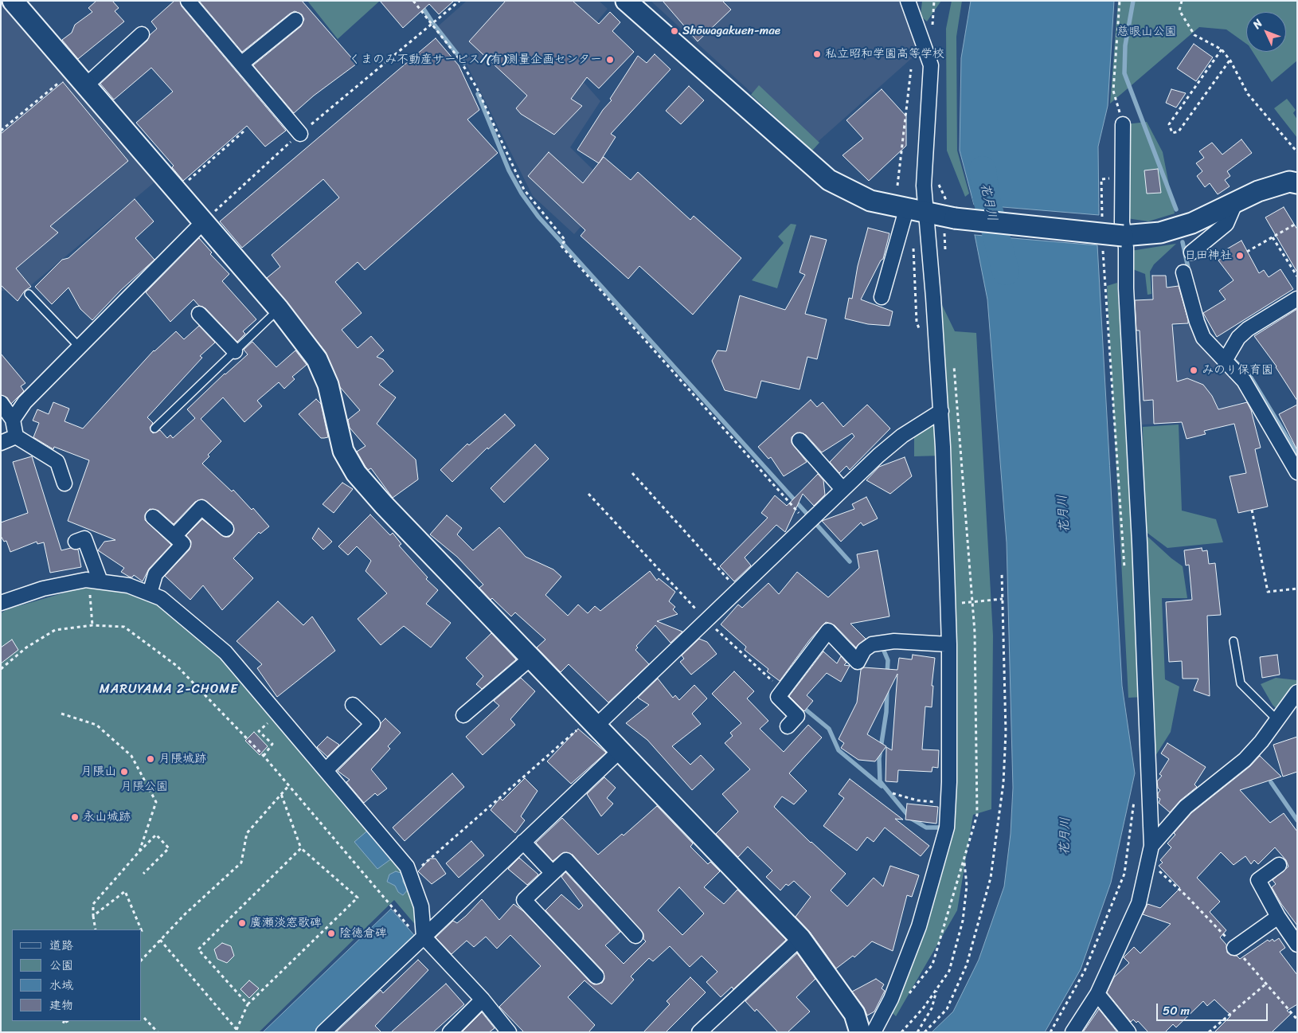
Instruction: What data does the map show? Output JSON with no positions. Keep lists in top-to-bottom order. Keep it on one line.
{"districts":["MARUYAMA 2-CHOME"],"water":["花月川"],"parks":["慈眼山公園","月隈公園"],"places":["Shōwagakuen-mae","私立昭和学園高等学校","くまのみ不動産サービス/(有)測量企画センター","日田神社","みのり保育園","月隈城跡","月隈山","永山城跡","廣瀬淡窓歌碑","陰徳倉碑"],"legend":["道路","公園","水域","建物"],"scale_bar":"50 m","north":"top left"}
